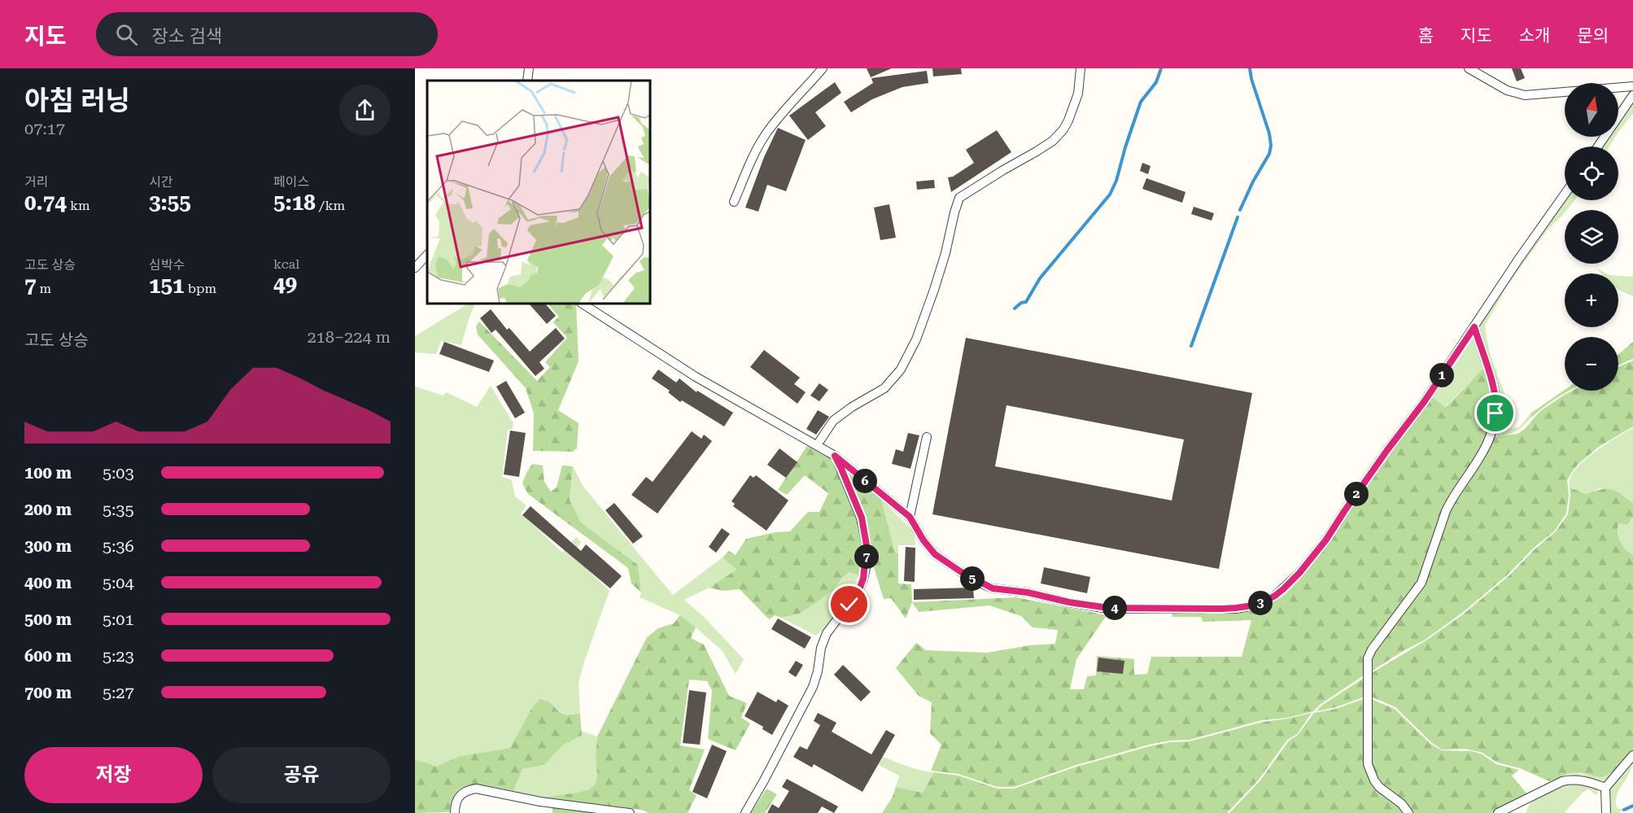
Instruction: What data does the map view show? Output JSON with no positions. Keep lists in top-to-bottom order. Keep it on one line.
{"north":"top","page":{"header":"지도","search":"장소 검색","nav":["홈","지도","소개","문의"],"heading":["아침 러닝","07:17"],"map_buttons":["+","−"],"stats":[["거리","0.74 km"],["시간","3:55"],["페이스","5:18 /km"],["고도 상승","7 m"],["심박수","151 bpm"],["kcal","49"]],"chart":["고도 상승","218–224 m"],"pins":["1","6","2","7","5","3","4"],"list":[{"name":"100 m","note":"5:03"},{"name":"200 m","note":"5:35"},{"name":"300 m","note":"5:36"},{"name":"400 m","note":"5:04"},{"name":"500 m","note":"5:01"},{"name":"600 m","note":"5:23"},{"name":"700 m","note":"5:27"}],"buttons":["저장","공유"]}}
